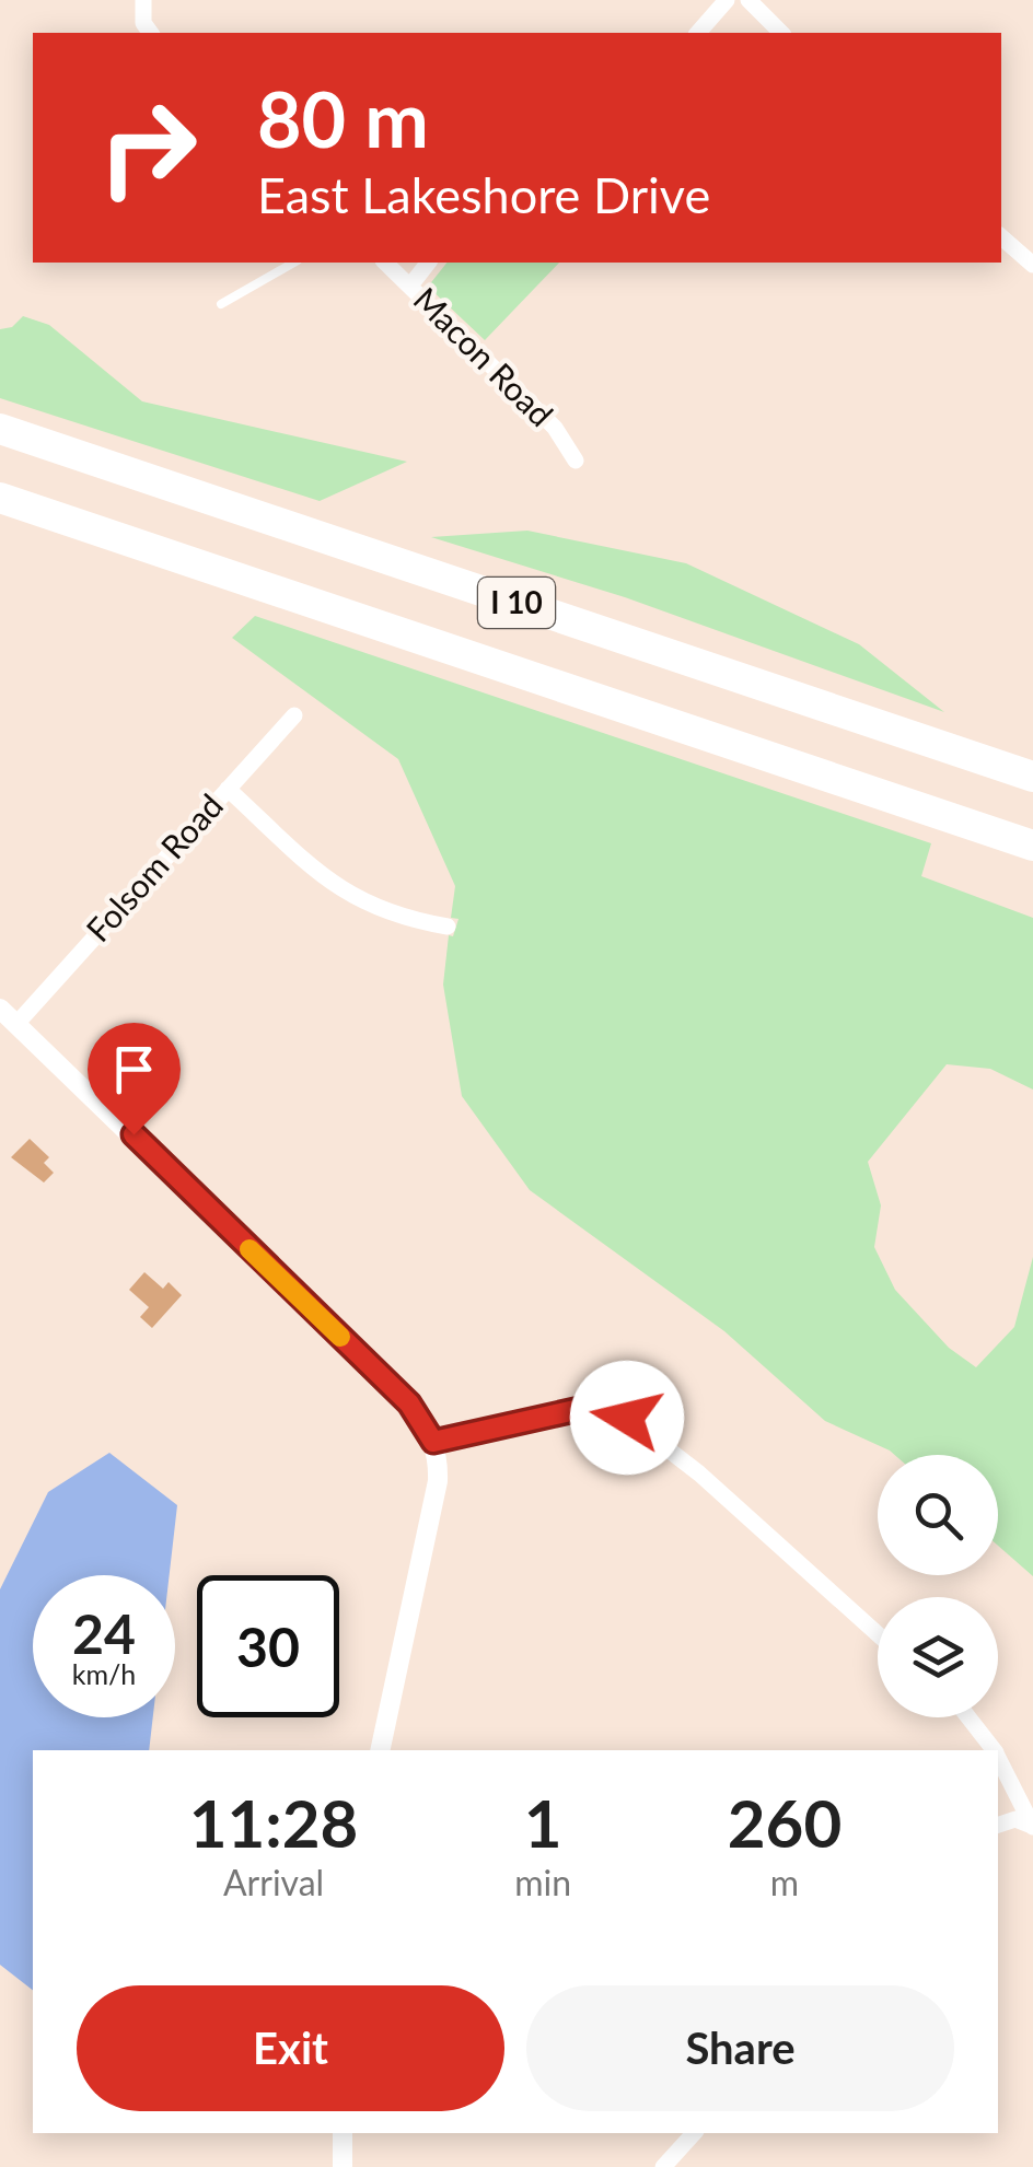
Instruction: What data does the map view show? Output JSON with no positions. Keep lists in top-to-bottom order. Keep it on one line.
{"streets":{"highway":["I 10"],"street":["Macon Road","Folsom Road"]},"page":{"turn":["80 m","East Lakeshore Drive"],"speed":"24 km/h","limit":"30","eta":["11:28","Arrival","1","min","260","m"],"buttons":["Exit","Share"]}}
